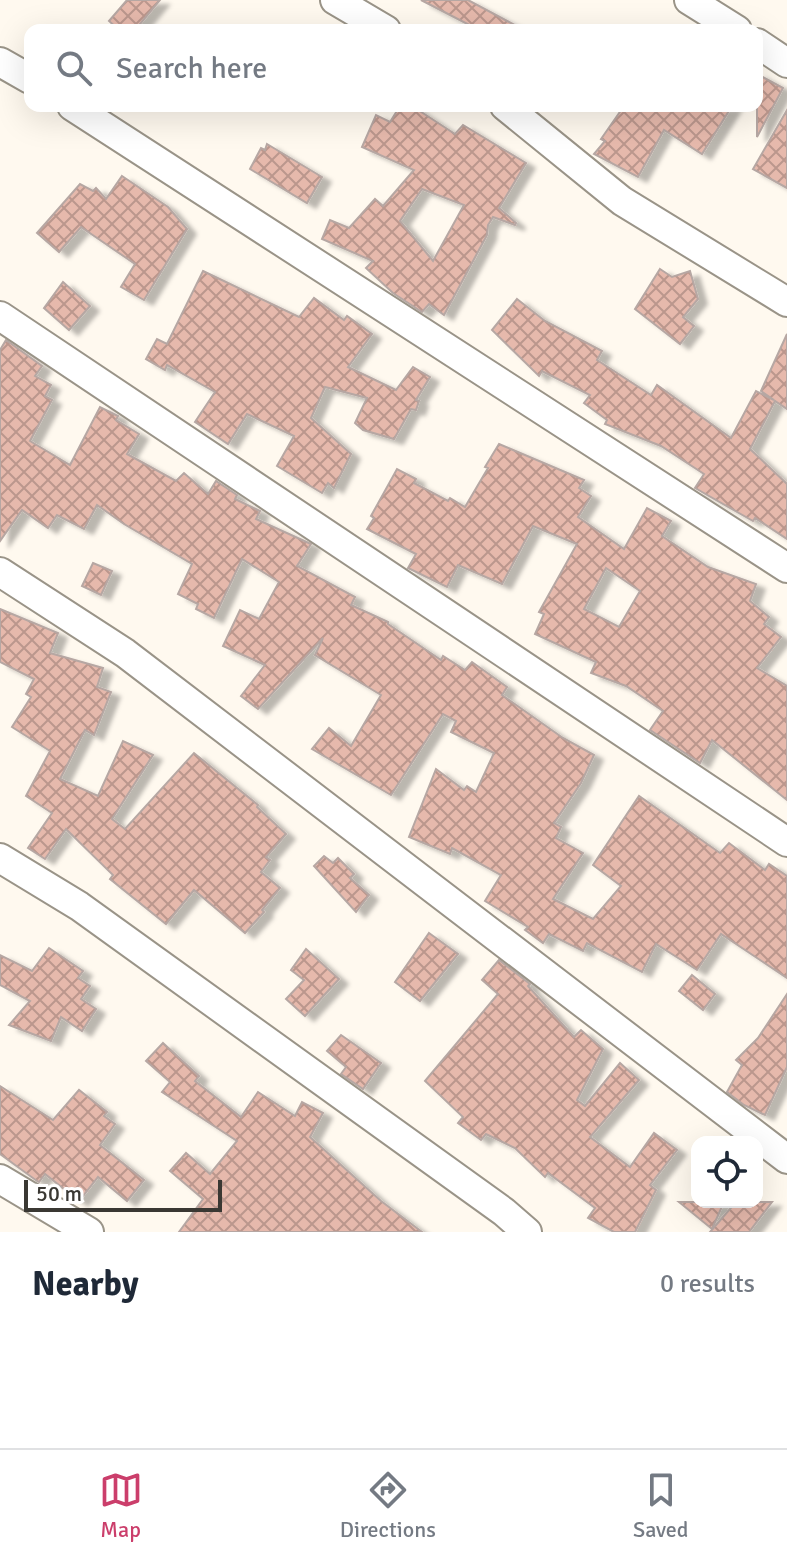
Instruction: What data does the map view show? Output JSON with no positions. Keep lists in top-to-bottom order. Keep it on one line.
{"scale_bar":"50 m","page":{"search":"Search here","scale":"50 m","heading":["Nearby","0 results"],"nav":["Map","Directions","Saved"]}}
